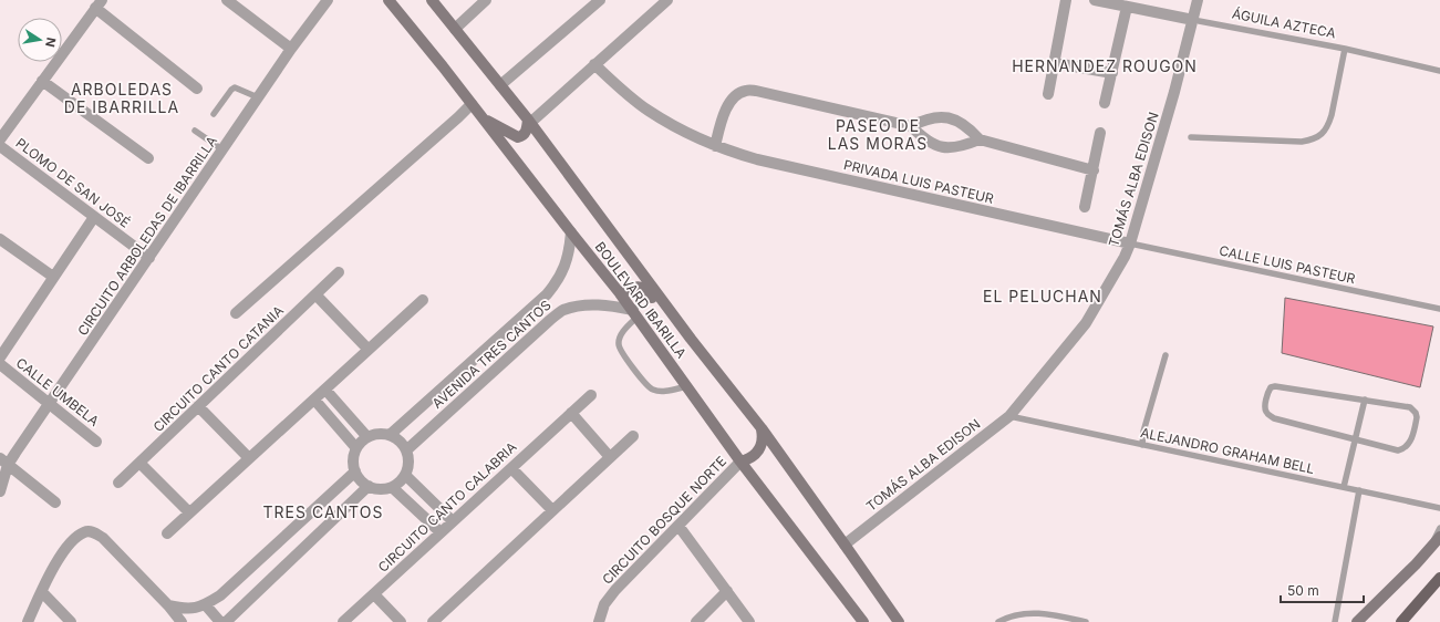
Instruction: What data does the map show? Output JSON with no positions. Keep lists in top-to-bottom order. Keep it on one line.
{"streets":{"main road":["BOULEVARD IBARILLA"],"street":["ÁGUILA AZTECA","TOMÁS ALBA EDISON","PRIVADA LUIS PASTEUR","PLOMO DE SAN JOSÉ","CIRCUITO ARBOLEDAS DE IBARRILLA","AVENIDA TRES CANTOS","CIRCUITO CANTO CATANIA","CALLE UMBELA","CIRCUITO CANTO CALABRIA","CIRCUITO BOSQUE NORTE"],"lane":["CALLE LUIS PASTEUR","ALEJANDRO GRAHAM BELL"]},"crossings":[["ÁGUILA AZTECA","TOMÁS ALBA EDISON"],["TOMÁS ALBA EDISON","PRIVADA LUIS PASTEUR"],["TOMÁS ALBA EDISON","CALLE LUIS PASTEUR"],["TOMÁS ALBA EDISON","BOULEVARD IBARILLA"],["TOMÁS ALBA EDISON","ALEJANDRO GRAHAM BELL"],["PRIVADA LUIS PASTEUR","CALLE LUIS PASTEUR"],["PLOMO DE SAN JOSÉ","CIRCUITO ARBOLEDAS DE IBARRILLA"],["CIRCUITO ARBOLEDAS DE IBARRILLA","CALLE UMBELA"],["BOULEVARD IBARILLA","AVENIDA TRES CANTOS"],["BOULEVARD IBARILLA","CIRCUITO BOSQUE NORTE"]],"districts":["HERNANDEZ ROUGON","ARBOLEDAS DE IBARRILLA","PASEO DE LAS MORAS","EL PELUCHAN","TRES CANTOS"],"scale_bar":"50 m","north":"right"}
